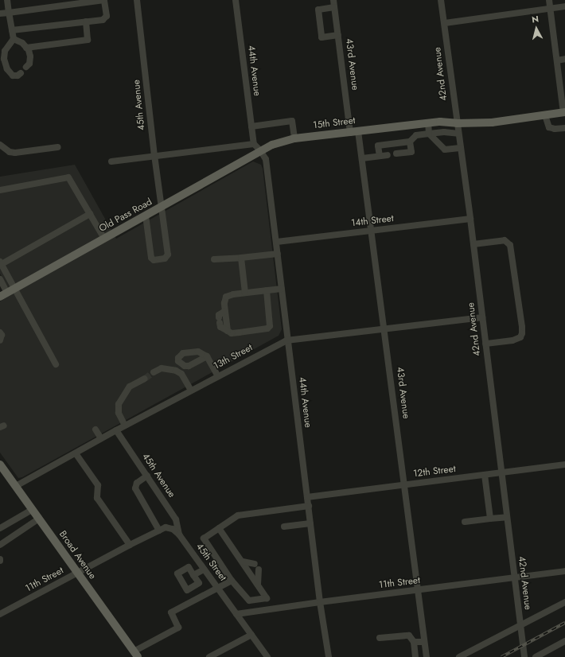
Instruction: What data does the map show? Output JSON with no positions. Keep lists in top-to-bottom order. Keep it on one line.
{"streets":{"main road":["15th Street","Old Pass Road","Broad Avenue"],"street":["43rd Avenue","44th Avenue","42nd Avenue","45th Avenue","14th Street","13th Street","12th Street","45th Street","11th Street"]},"crossings":[["43rd Avenue","15th Street"],["43rd Avenue","14th Street"],["43rd Avenue","13th Street"],["43rd Avenue","12th Street"],["43rd Avenue","11th Street"],["44th Avenue","15th Street"],["44th Avenue","Old Pass Road"],["44th Avenue","14th Street"],["44th Avenue","13th Street"],["44th Avenue","12th Street"],["44th Avenue","11th Street"],["42nd Avenue","15th Street"],["42nd Avenue","14th Street"],["42nd Avenue","13th Street"],["42nd Avenue","12th Street"],["42nd Avenue","11th Street"],["45th Avenue","Old Pass Road"],["45th Avenue","13th Street"],["45th Avenue","45th Street"],["15th Street","Old Pass Road"],["13th Street","Broad Avenue"],["Broad Avenue","11th Street"],["45th Street","11th Street"]],"north":"top"}
